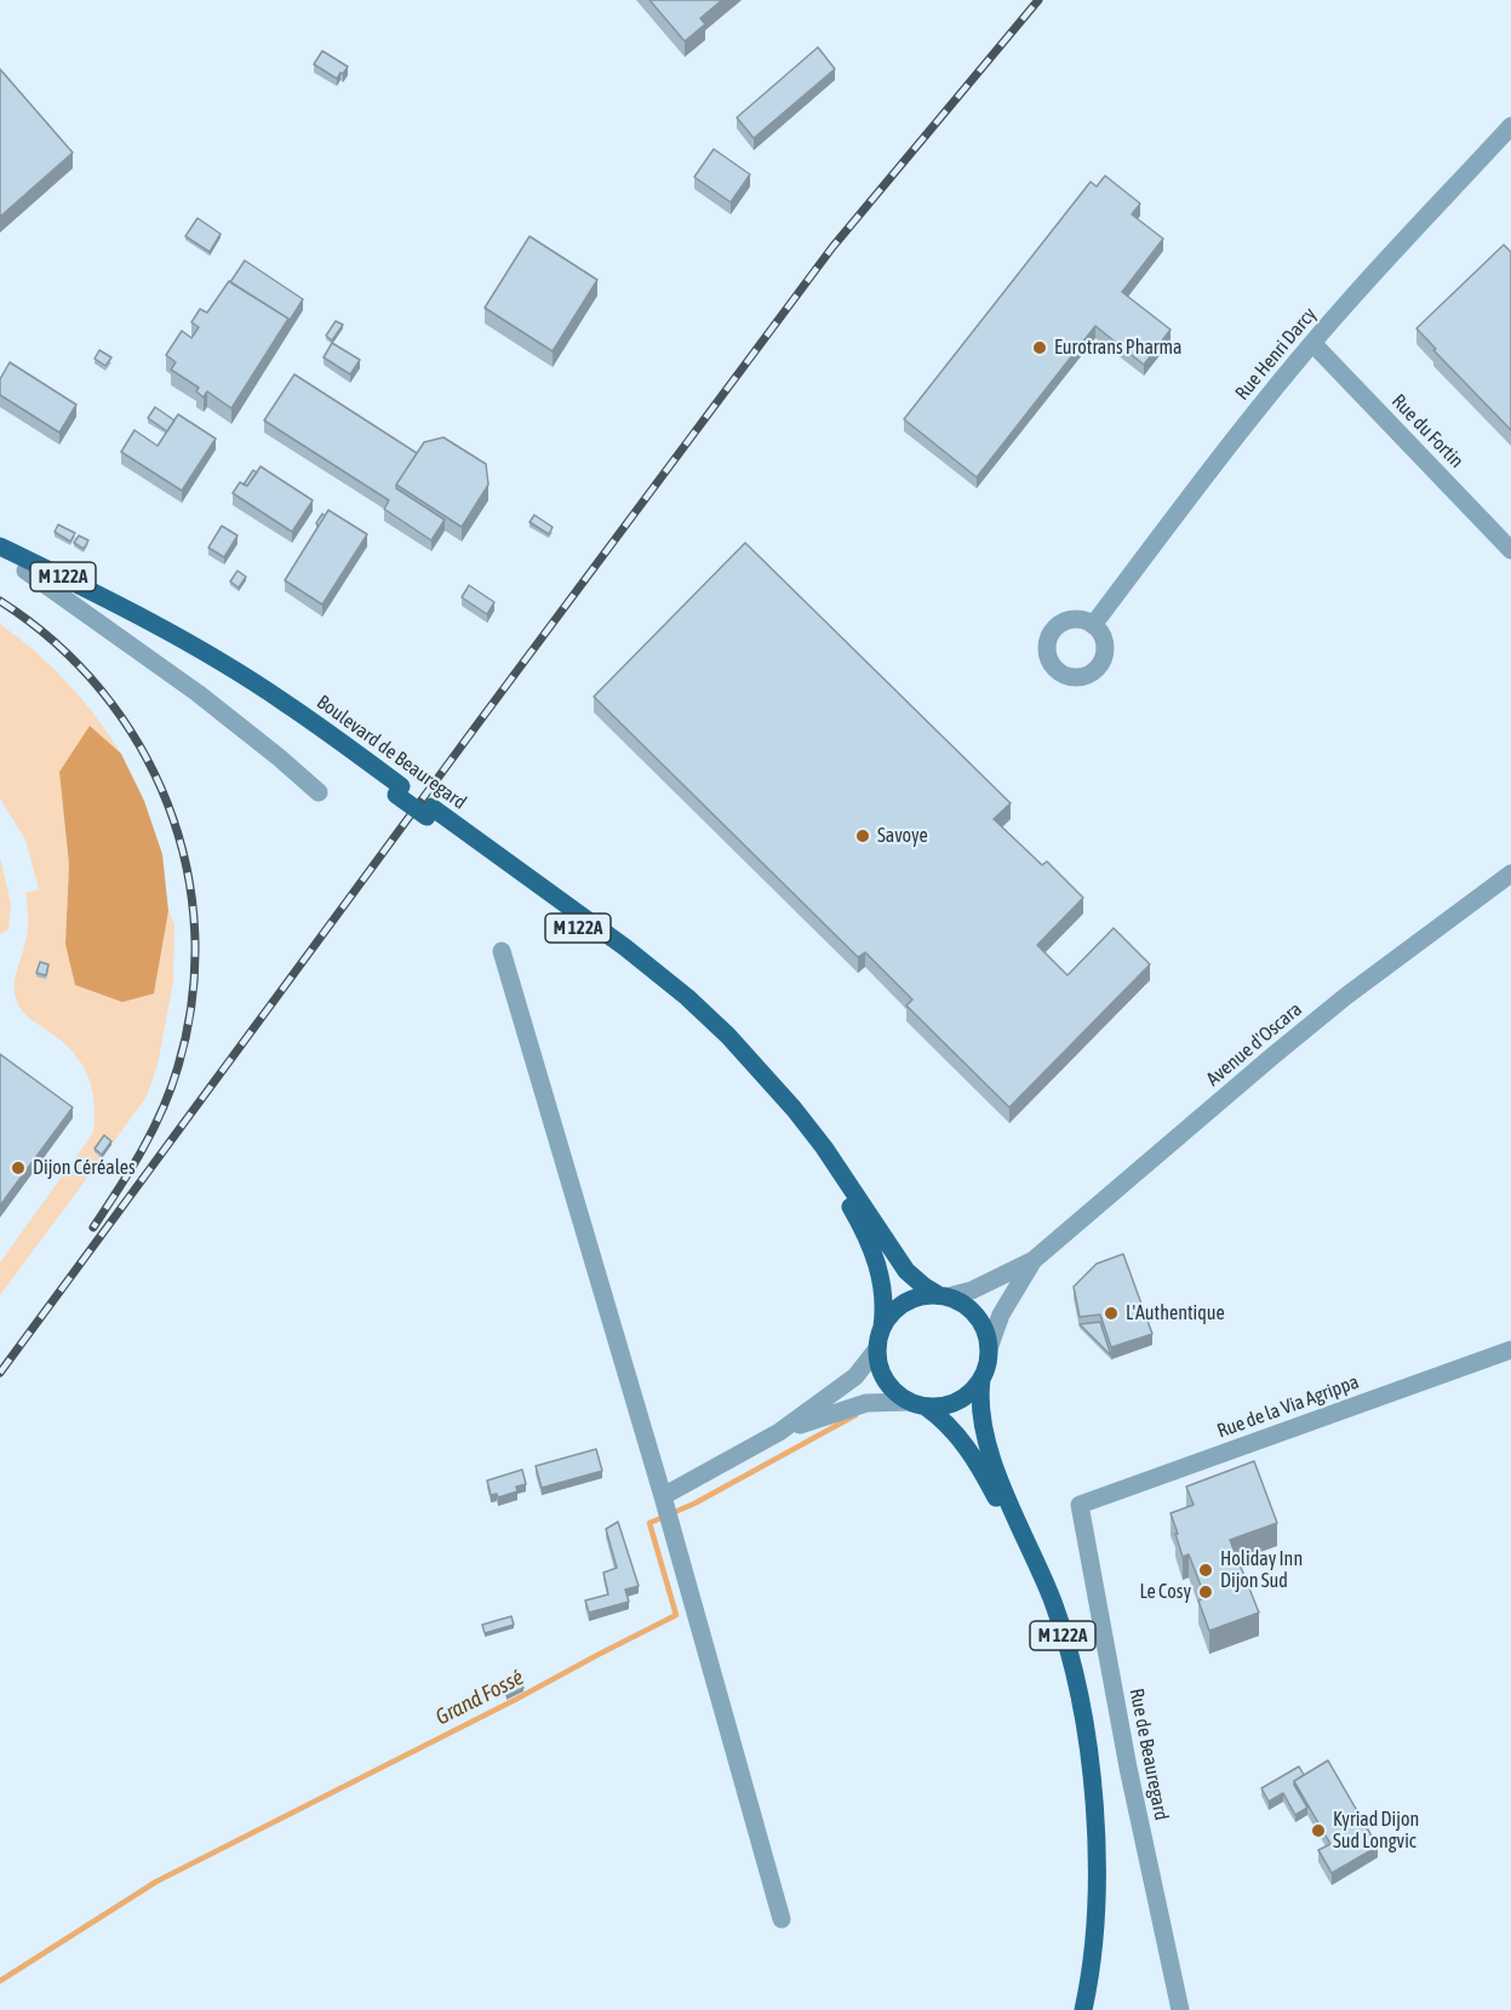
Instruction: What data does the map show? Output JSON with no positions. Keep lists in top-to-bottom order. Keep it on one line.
{"streets":{"main road":["M 122A","Boulevard de Beauregard"],"street":["Rue Henri Darcy","Rue du Fortin","Avenue d'Oscara","Rue de la Via Agrippa","Rue de Beauregard"]},"crossings":[["Rue Henri Darcy","Rue du Fortin"],["M 122A","Boulevard de Beauregard"],["M 122A","Avenue d'Oscara"],["Rue de la Via Agrippa","Rue de Beauregard"]],"water":["Grand Fossé"],"places":["Eurotrans Pharma","Savoye","Dijon Céréales","L'Authentique","Holiday Inn Dijon Sud","Le Cosy","Kyriad Dijon Sud Longvic"]}
